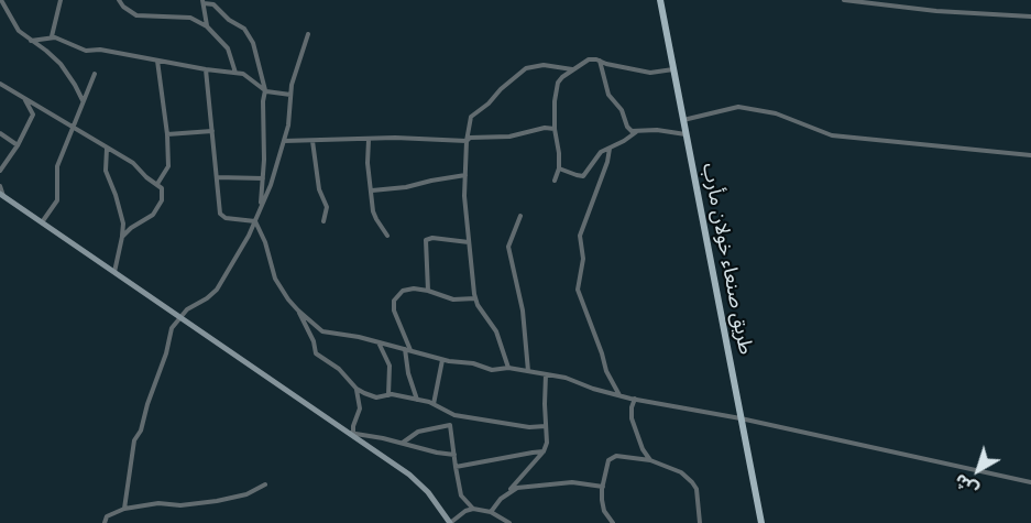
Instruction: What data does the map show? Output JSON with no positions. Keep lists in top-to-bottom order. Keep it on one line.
{"streets":{"main road":["طريق صنعاء خولان مأرب"]},"north":"bottom left"}
